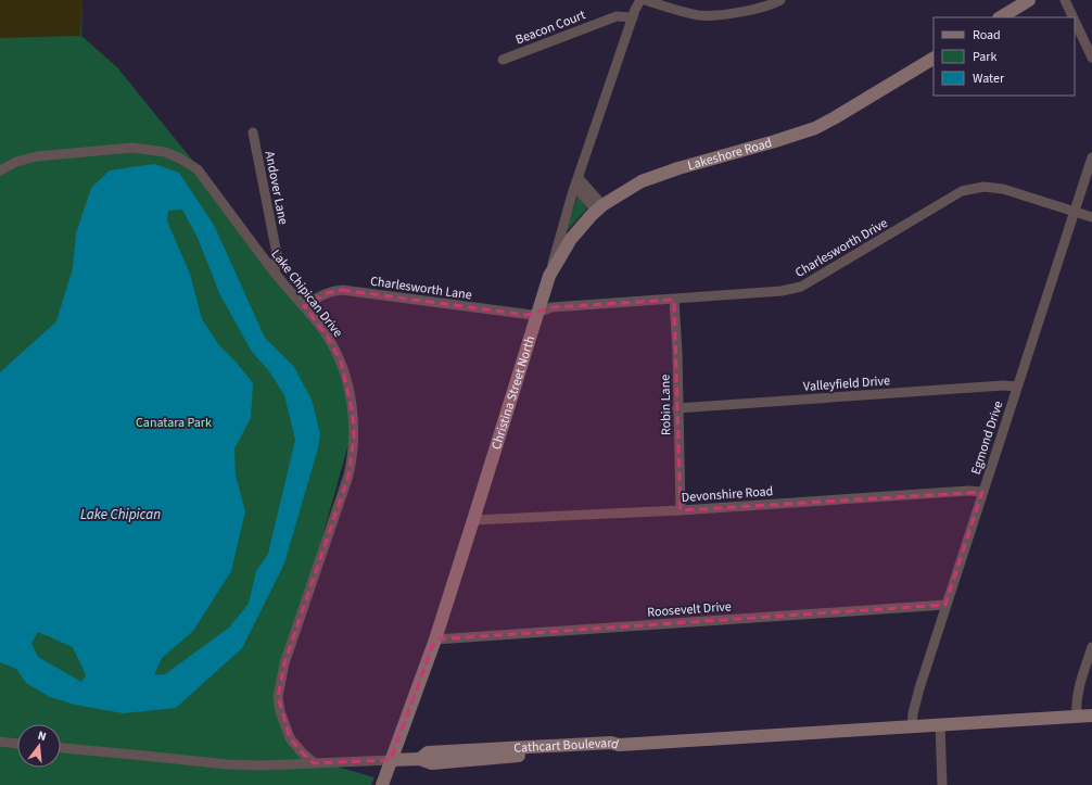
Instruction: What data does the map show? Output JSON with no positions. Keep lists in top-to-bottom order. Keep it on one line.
{"streets":{"street":["Beacon Court","Lakeshore Road","Andover Lane","Charlesworth Drive","Charlesworth Lane","Lake Chipican Drive","Valleyfield Drive","Christina Street North","Robin Lane","Egmond Drive","Devonshire Road","Roosevelt Drive","Cathcart Boulevard"]},"crossings":[["Beacon Court","Christina Street North"],["Lakeshore Road","Christina Street North"],["Andover Lane","Lake Chipican Drive"],["Charlesworth Drive","Charlesworth Lane"],["Charlesworth Drive","Christina Street North"],["Charlesworth Drive","Robin Lane"],["Charlesworth Drive","Egmond Drive"],["Charlesworth Lane","Lake Chipican Drive"],["Charlesworth Lane","Christina Street North"],["Valleyfield Drive","Robin Lane"],["Valleyfield Drive","Egmond Drive"],["Christina Street North","Devonshire Road"],["Christina Street North","Roosevelt Drive"],["Christina Street North","Cathcart Boulevard"],["Robin Lane","Devonshire Road"],["Egmond Drive","Devonshire Road"],["Egmond Drive","Roosevelt Drive"],["Egmond Drive","Cathcart Boulevard"]],"water":["Lake Chipican"],"parks":["Canatara Park"],"legend":["Road","Park","Water"],"north":"top"}
